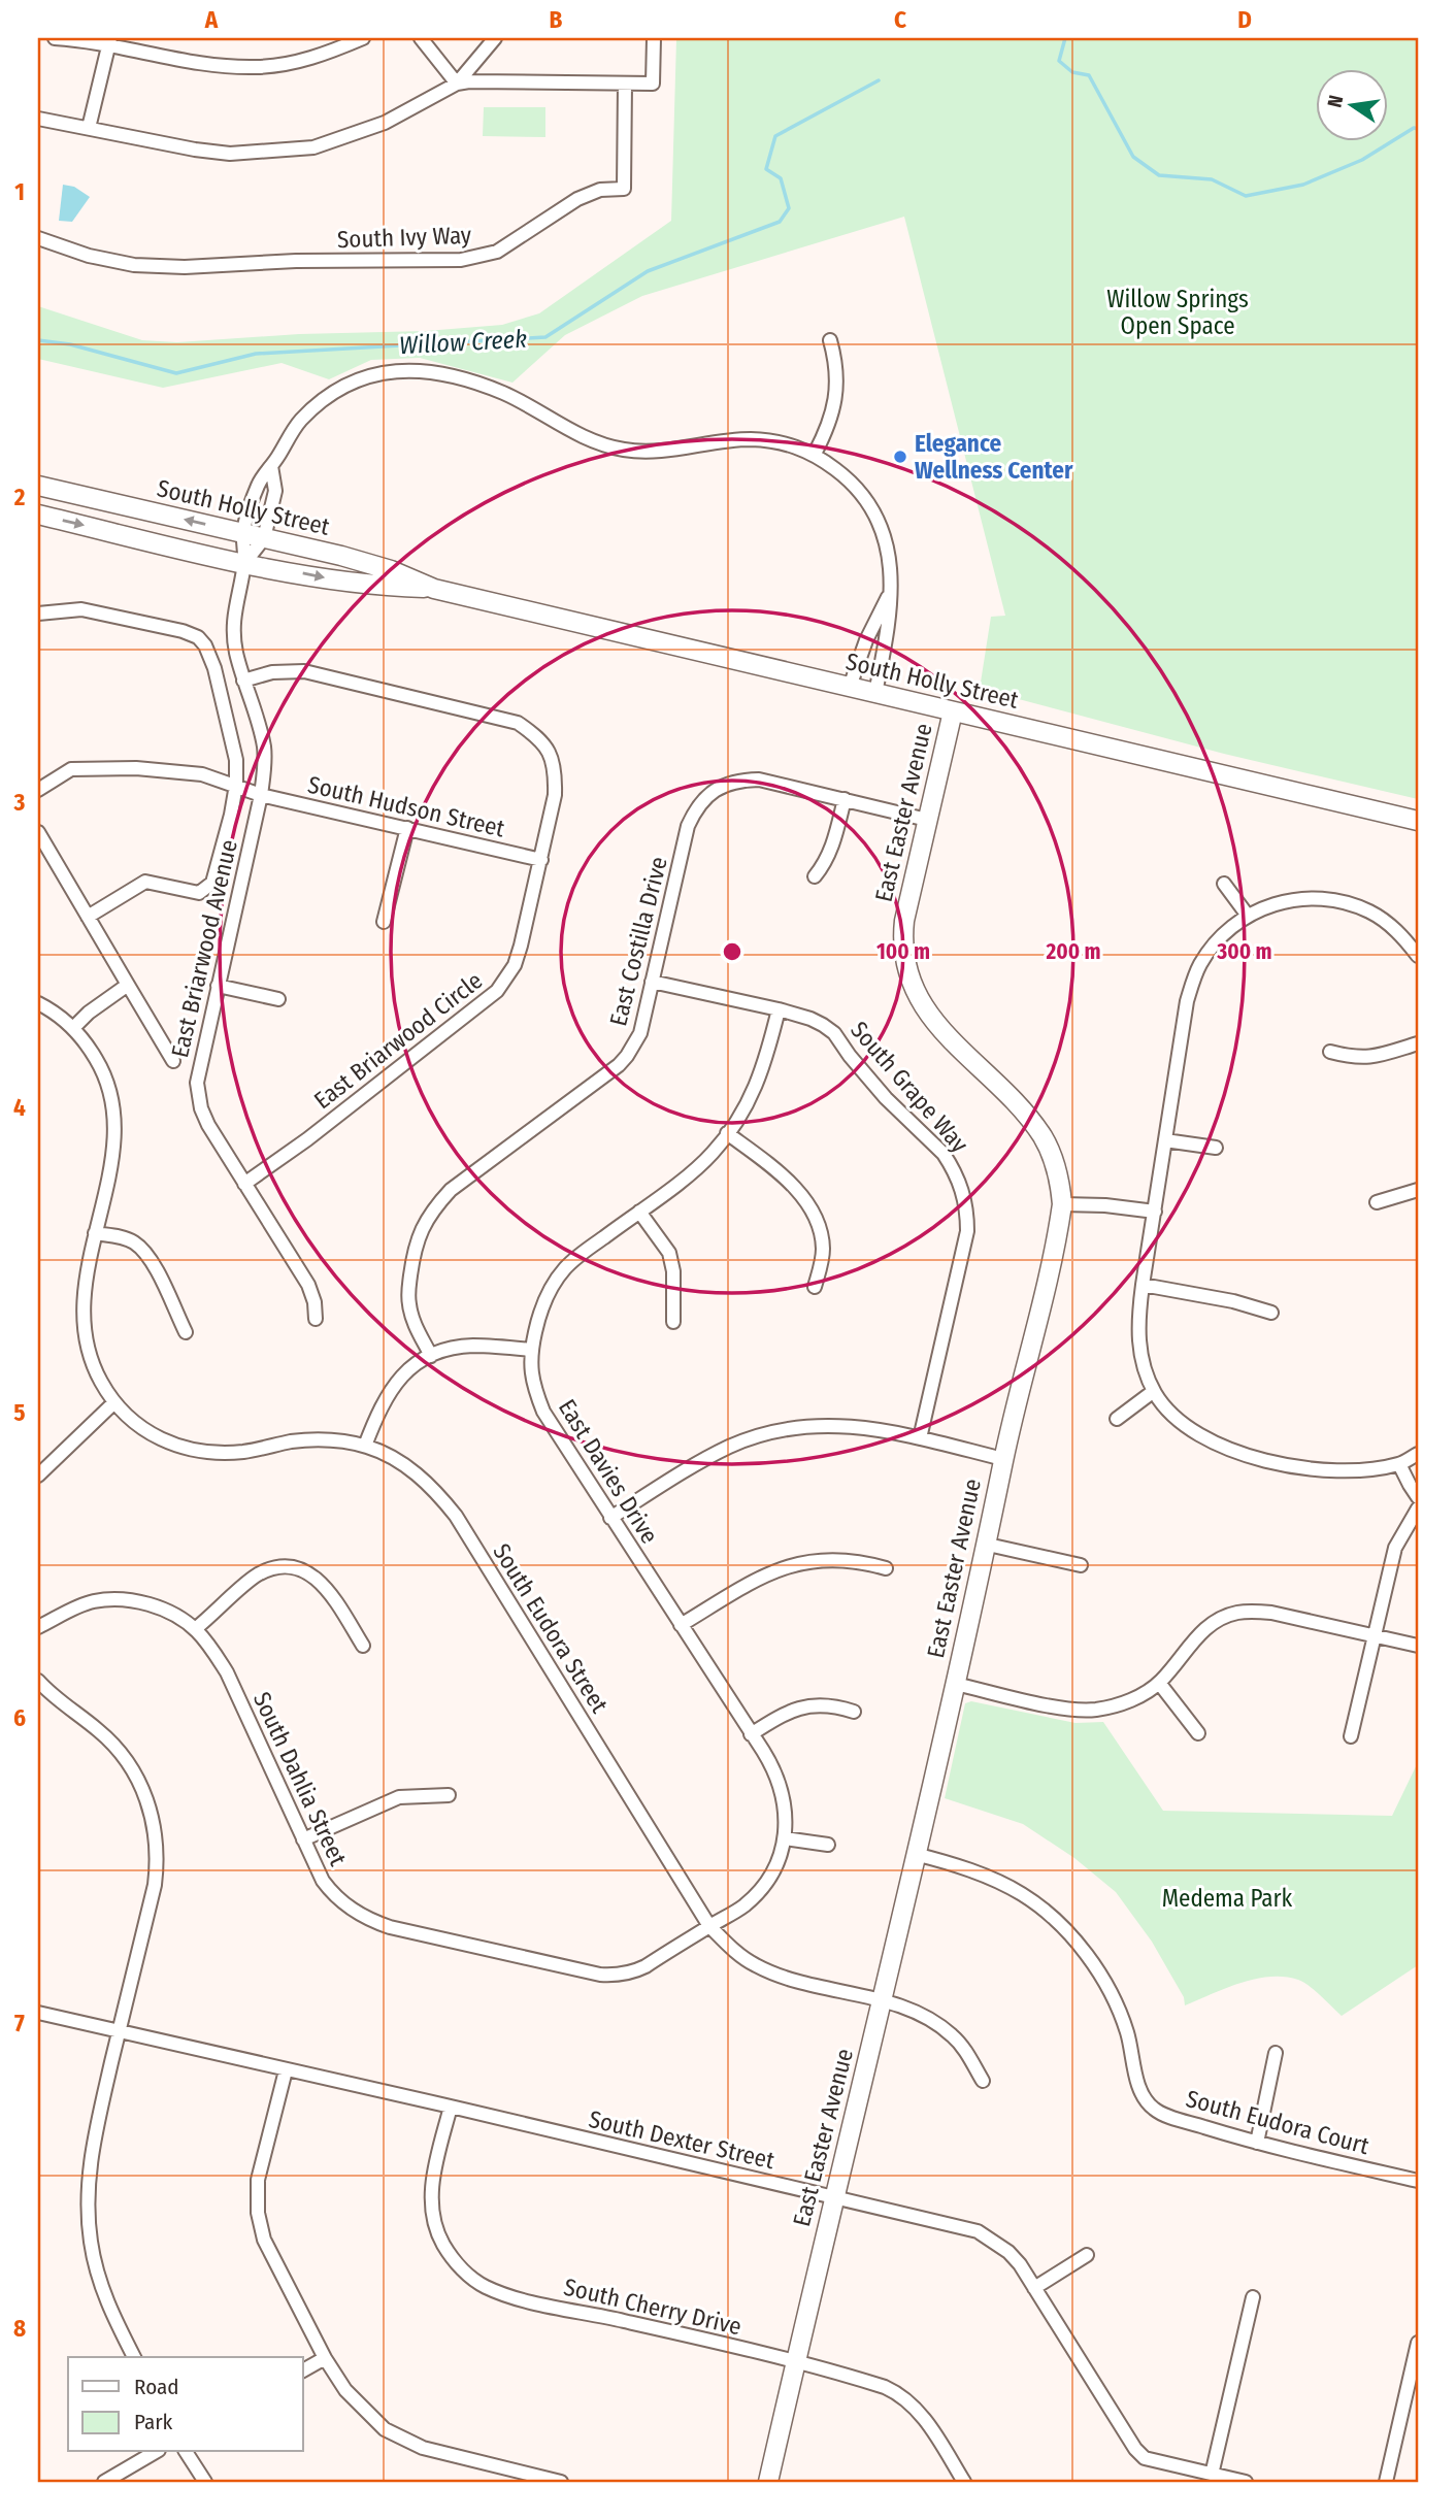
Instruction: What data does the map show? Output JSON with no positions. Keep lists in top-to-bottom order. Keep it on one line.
{"streets":{"street":["South Ivy Way","South Holly Street","South Hudson Street","East Easter Avenue","East Costilla Drive","East Briarwood Avenue","East Briarwood Circle","South Grape Way","East Davies Drive","South Eudora Street","South Dahlia Street","South Eudora Court","South Dexter Street","South Cherry Drive"]},"crossings":[["South Holly Street","East Easter Avenue"],["South Holly Street","East Briarwood Avenue"],["South Hudson Street","East Briarwood Avenue"],["South Hudson Street","East Briarwood Circle"],["East Easter Avenue","East Costilla Drive"],["East Easter Avenue","South Eudora Street"],["East Easter Avenue","South Eudora Court"],["East Easter Avenue","South Dexter Street"],["East Easter Avenue","South Cherry Drive"],["East Costilla Drive","South Grape Way"],["East Briarwood Avenue","East Briarwood Circle"],["South Grape Way","East Davies Drive"],["East Davies Drive","South Eudora Street"],["East Davies Drive","South Dahlia Street"],["South Eudora Street","South Dahlia Street"],["South Dexter Street","South Cherry Drive"]],"water":["Willow Creek"],"parks":["Willow Springs Open Space","Medema Park"],"places":["Elegance Wellness Center"],"legend":["Road","Park"],"north":"left","grid":{"columns":["A","B","C","D"],"rows":["1","2","3","4","5","6","7","8"]},"rings":["100 m","200 m","300 m"]}
